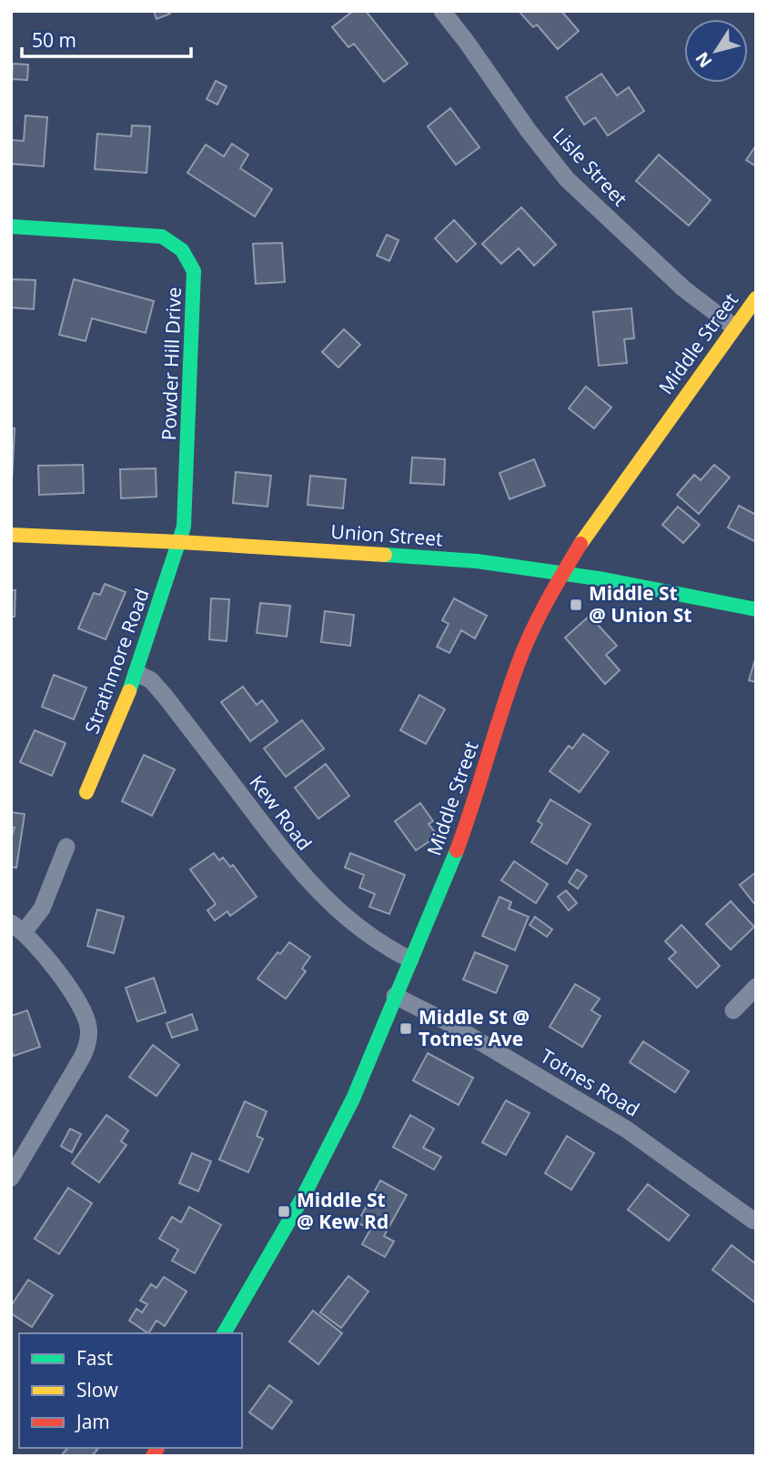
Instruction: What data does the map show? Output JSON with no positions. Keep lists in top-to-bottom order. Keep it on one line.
{"streets":{"street":["Lisle Street","Middle Street","Powder Hill Drive","Union Street","Strathmore Road","Kew Road","Totnes Road"]},"crossings":[["Lisle Street","Middle Street"],["Middle Street","Union Street"],["Middle Street","Kew Road"],["Middle Street","Totnes Road"],["Powder Hill Drive","Union Street"],["Powder Hill Drive","Strathmore Road"],["Union Street","Strathmore Road"],["Strathmore Road","Kew Road"]],"places":{"transit":["Middle St @ Union St","Middle St @ Totnes Ave","Middle St @ Kew Rd"]},"legend":["Fast","Slow","Jam"],"scale_bar":"50 m","north":"bottom left"}
